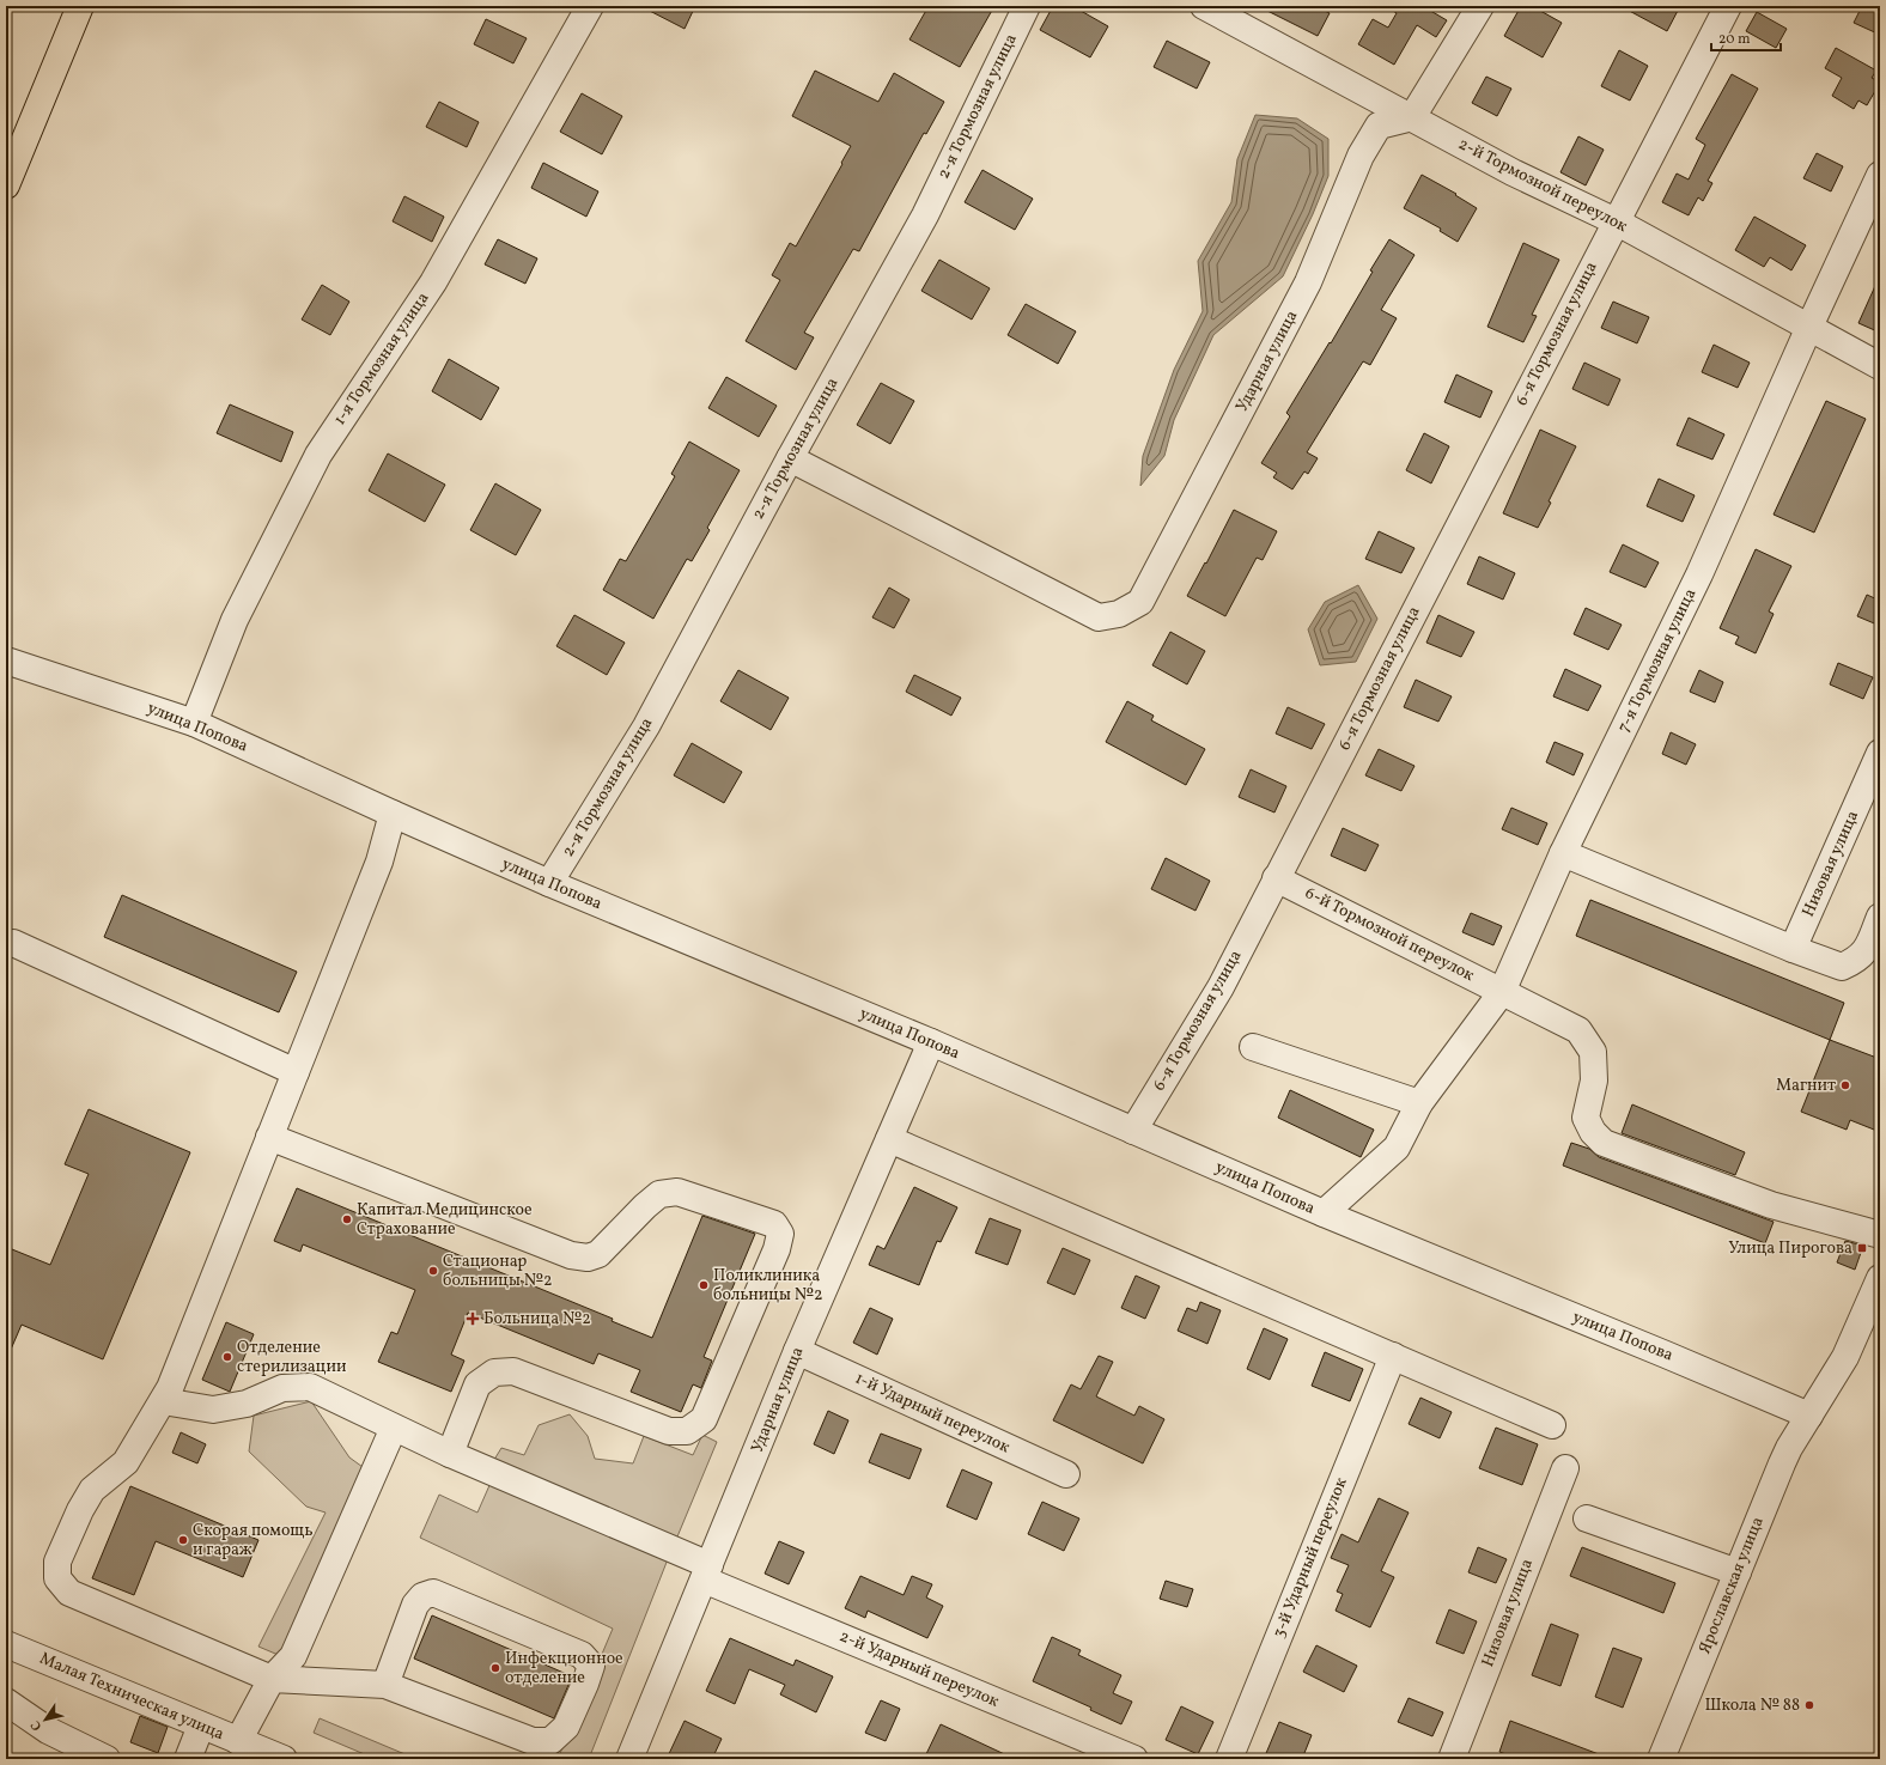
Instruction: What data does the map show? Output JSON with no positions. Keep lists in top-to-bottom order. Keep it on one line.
{"streets":{"street":["2-я Тормозная улица","2-й Тормозной переулок","6-я Тормозная улица","1-я Тормозная улица","Ударная улица","7-я Тормозная улица","улица Попова","Низовая улица","6-й Тормозной переулок","1-й Ударный переулок","3-й Ударный переулок","Ярославская улица","2-й Ударный переулок","Малая Техническая улица"]},"crossings":[["2-я Тормозная улица","Ударная улица"],["2-я Тормозная улица","улица Попова"],["2-й Тормозной переулок","6-я Тормозная улица"],["2-й Тормозной переулок","Ударная улица"],["2-й Тормозной переулок","7-я Тормозная улица"],["6-я Тормозная улица","улица Попова"],["6-я Тормозная улица","6-й Тормозной переулок"],["1-я Тормозная улица","улица Попова"],["Ударная улица","улица Попова"],["Ударная улица","1-й Ударный переулок"],["Ударная улица","2-й Ударный переулок"],["7-я Тормозная улица","улица Попова"],["7-я Тормозная улица","6-й Тормозной переулок"],["улица Попова","Ярославская улица"]],"places":{"other":["Магнит","Капитал Медицинское Страхование","Стационар больницы №2","Поликлиника больницы №2","Отделение стерилизации","Скорая помощь и гараж","Инфекционное отделение","Школа № 88"],"transit":["Улица Пирогова"],"health":["Больница №2"]},"scale_bar":"20 m","north":"bottom left"}
